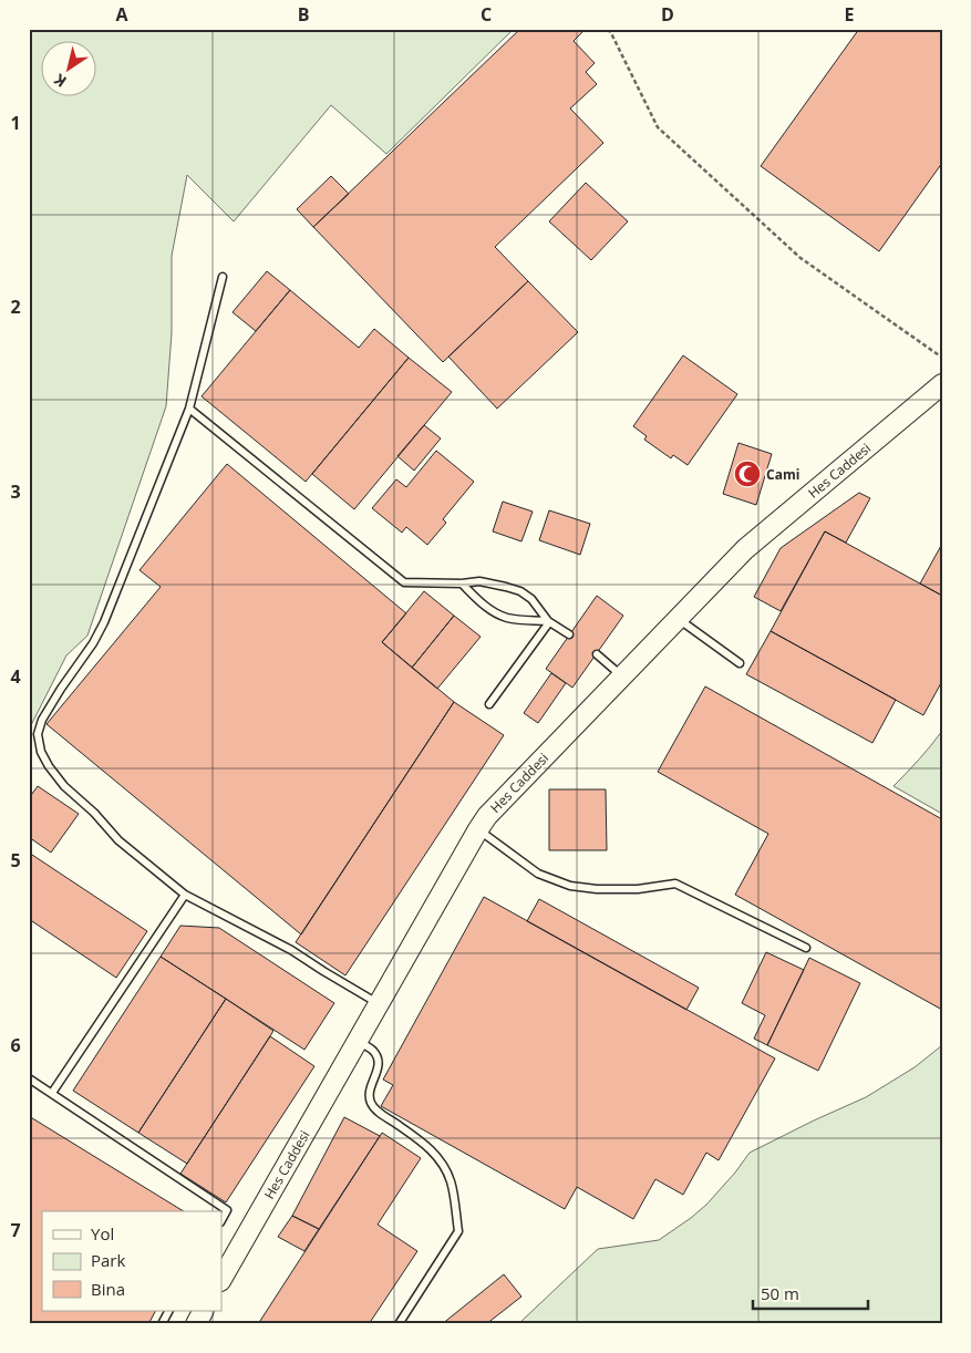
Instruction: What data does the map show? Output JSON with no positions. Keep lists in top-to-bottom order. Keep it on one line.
{"streets":{"street":["Hes Caddesi"]},"places":{"mosque":["Cami"]},"legend":["Yol","Park","Bina"],"scale_bar":"50 m","north":"bottom left","grid":{"columns":["A","B","C","D","E"],"rows":["1","2","3","4","5","6","7"]}}
